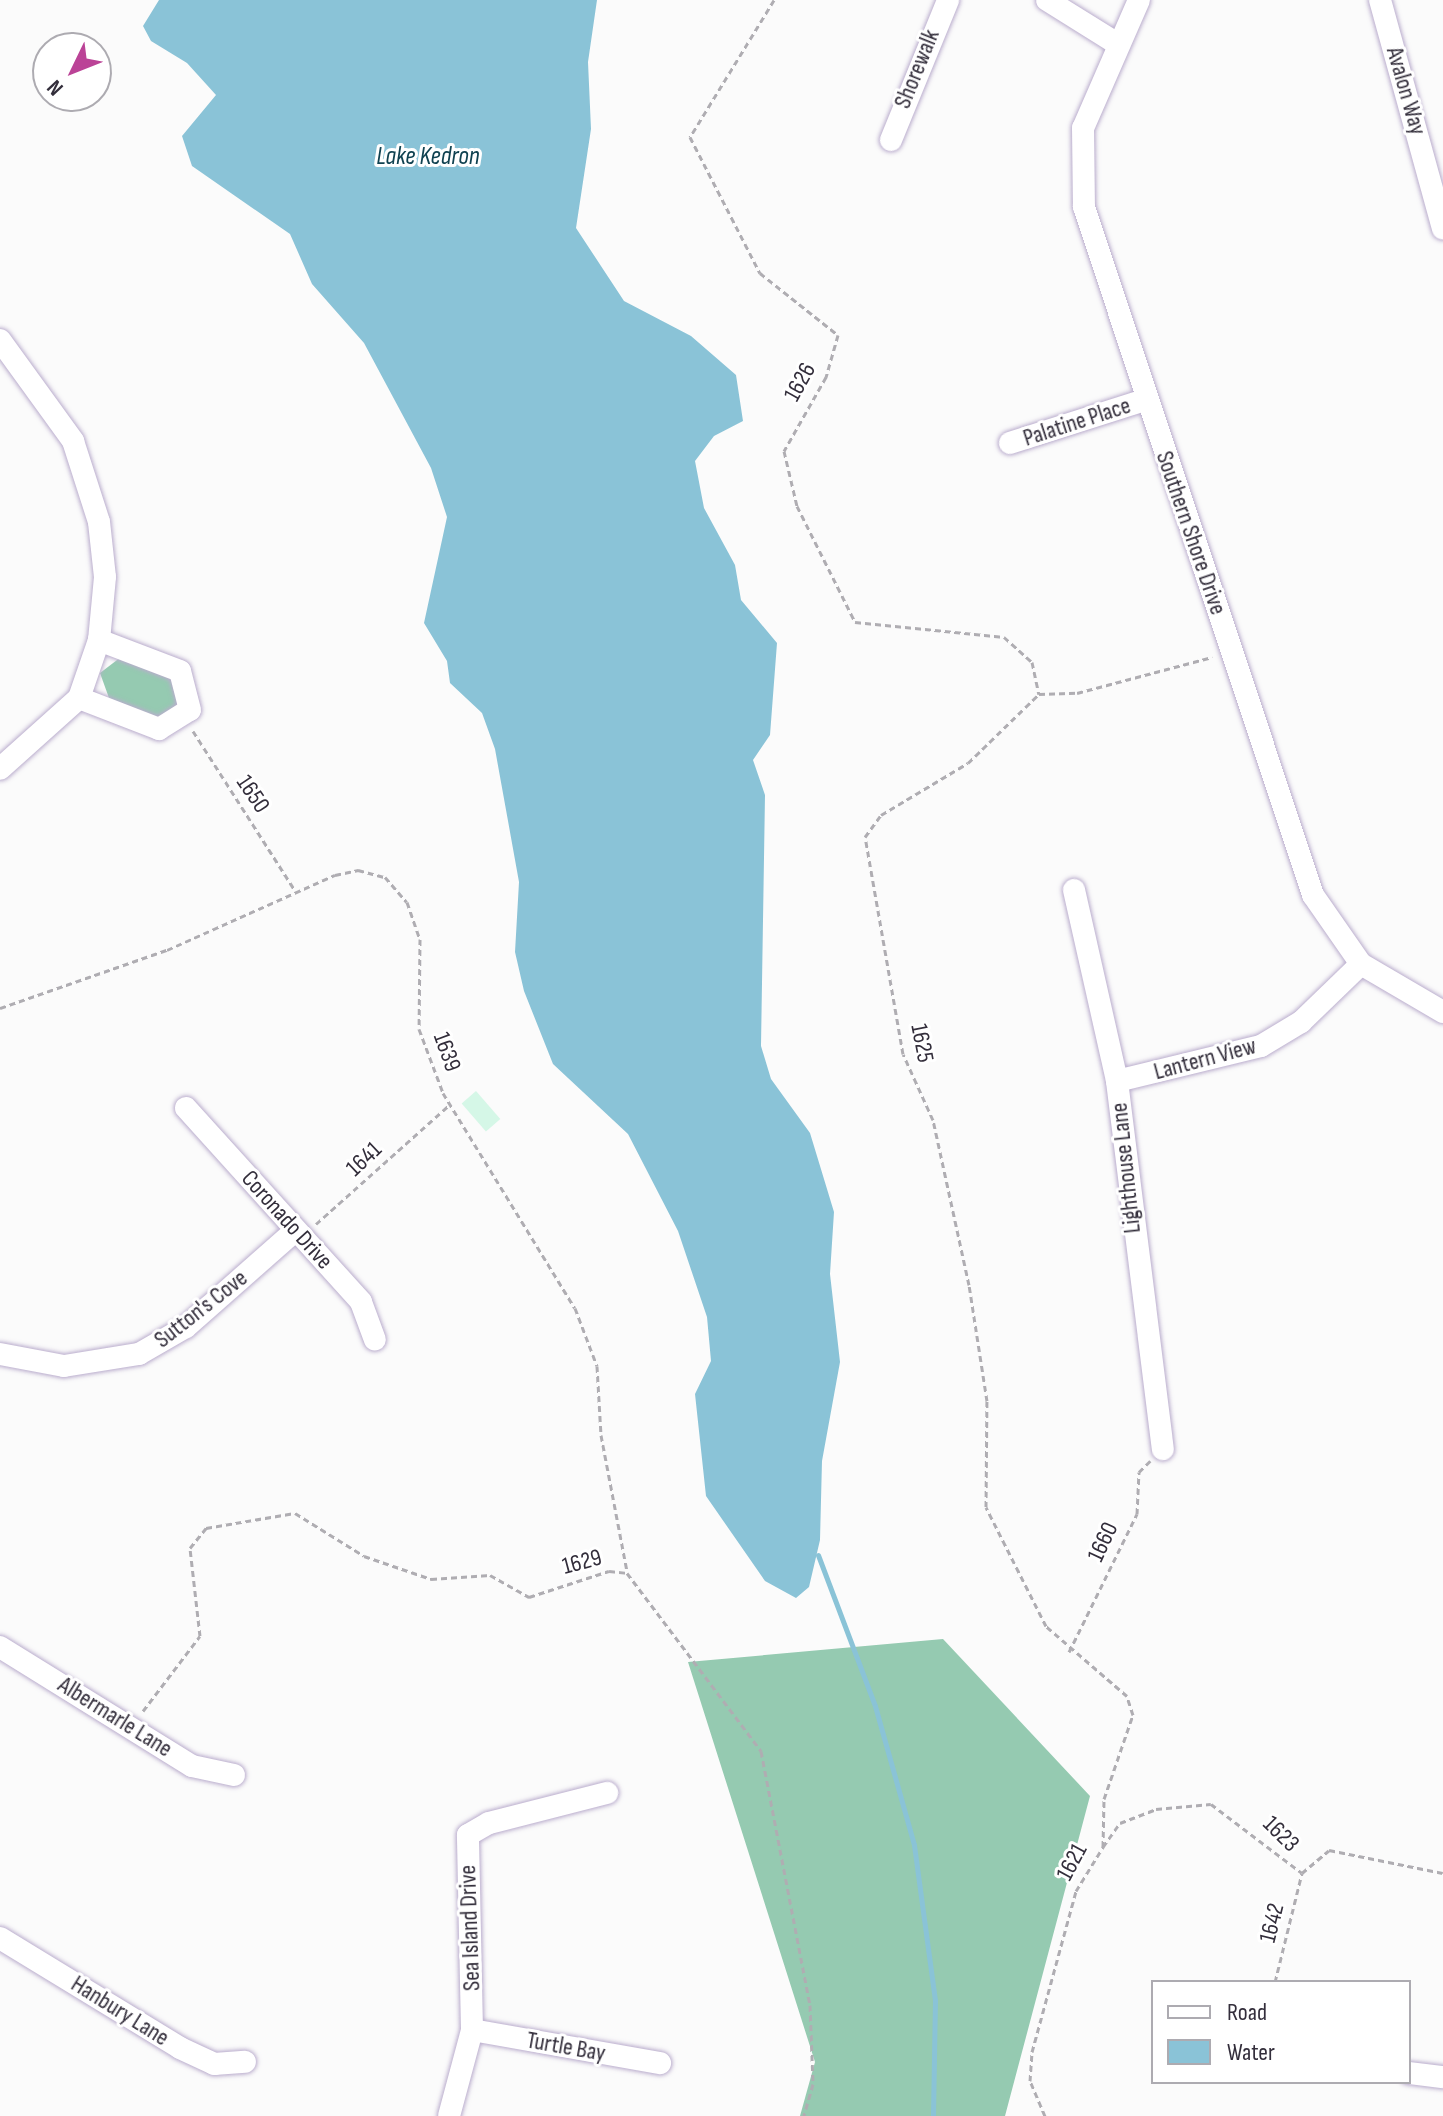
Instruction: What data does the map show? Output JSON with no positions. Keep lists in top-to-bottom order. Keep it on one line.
{"streets":{"street":["Shorewalk","Avalon Way","Palatine Place","Southern Shore Drive","Lantern View","Lighthouse Lane","Coronado Drive","Sutton's Cove","Albermarle Lane","Sea Island Drive","Hanbury Lane","Turtle Bay"],"path":["1626","1650","1625","1639","1641","1660","1629","1623","1621","1642"]},"crossings":[["1626","1625"],["Palatine Place","Southern Shore Drive"],["Southern Shore Drive","Lantern View"],["1650","1639"],["1625","1660"],["1625","1621"],["1639","1641"],["1639","1629"],["Lantern View","Lighthouse Lane"],["1641","Coronado Drive"],["1641","Sutton's Cove"],["Lighthouse Lane","1660"],["Coronado Drive","Sutton's Cove"],["1660","1621"],["1629","Albermarle Lane"],["1623","1621"],["1623","1642"],["Sea Island Drive","Turtle Bay"]],"water":["Lake Kedron"],"legend":["Road","Water"],"north":"bottom left"}
